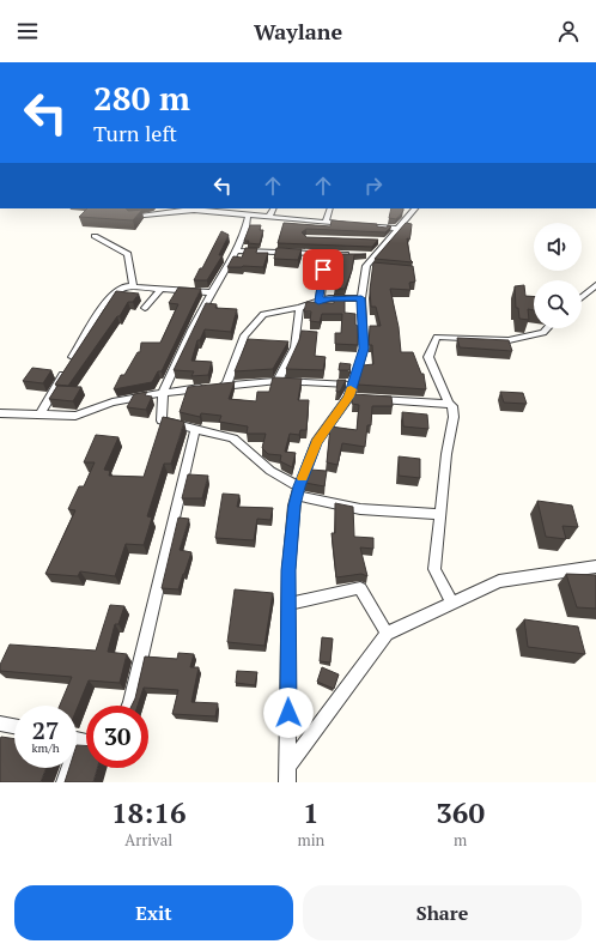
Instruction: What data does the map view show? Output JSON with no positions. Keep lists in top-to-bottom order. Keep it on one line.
{"page":{"header":"Waylane","turn":["280 m","Turn left"],"speed":"27 km/h","limit":"30","eta":["18:16","Arrival","1","min","360","m"],"buttons":["Exit","Share"]}}
